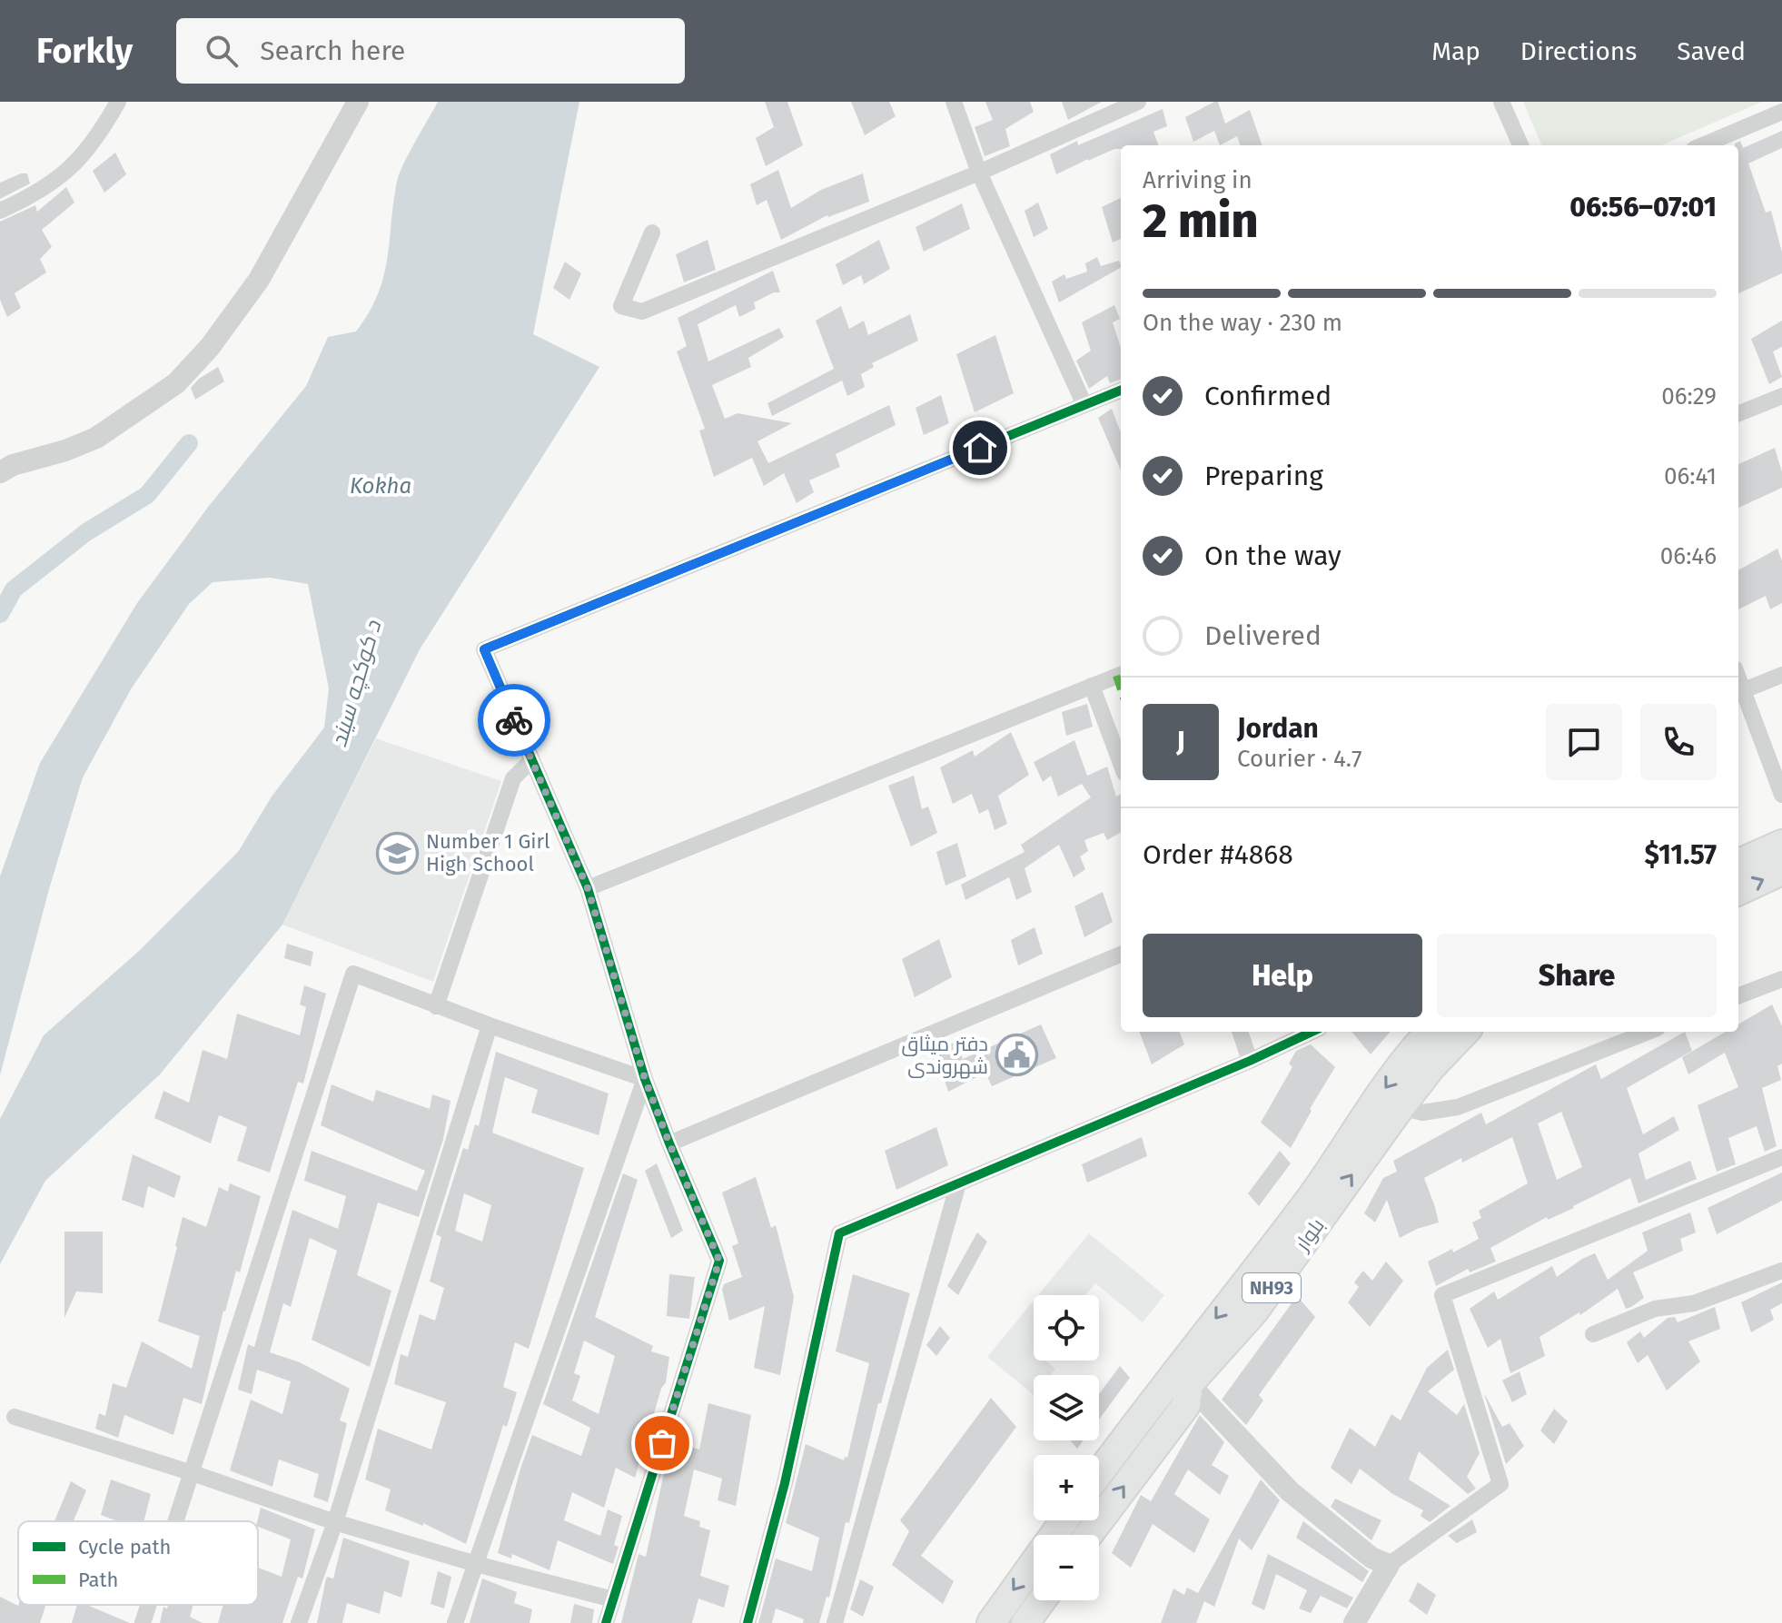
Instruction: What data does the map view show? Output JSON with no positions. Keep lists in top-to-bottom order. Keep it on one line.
{"streets":{"main road":["بلوار","NH93"]},"water":["Kokha","د کوکچه سیند"],"places":{"school or university":["Number 1 Girl High School"],"public building":["دفتر میثاق شهروندی"]},"legend":["Cycle path","Path"],"page":{"header":"Forkly","search":"Search here","nav":["Map","Directions","Saved"],"heading":["2 min","Arriving in","06:56–07:01"],"panel":["Jordan","Courier · 4.7","Order #4868","$11.57"],"bar":"On the way · 230 m","list":[["Confirmed","06:29"],["Preparing","06:41"],["On the way","06:46"],"Delivered"],"round":"J","buttons":["Help","Share"],"map_buttons":["+","−"]}}
